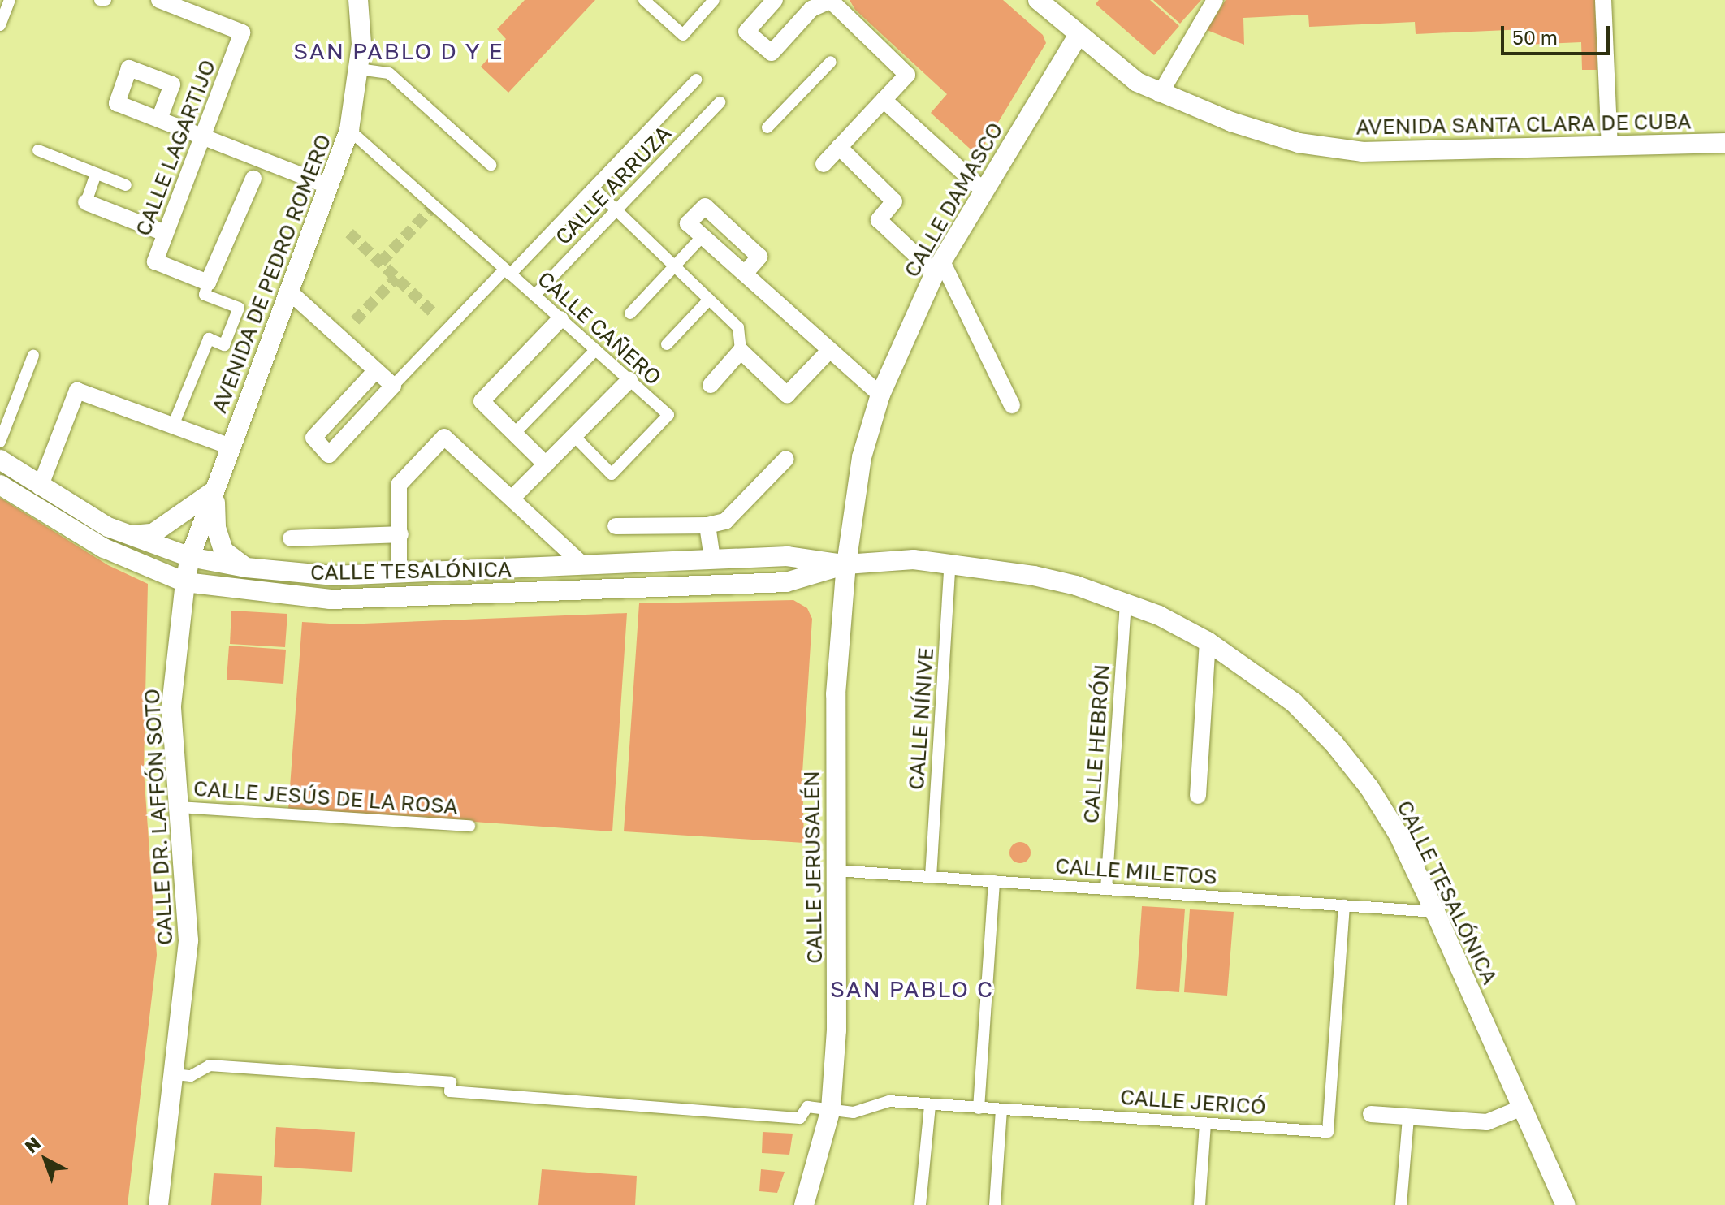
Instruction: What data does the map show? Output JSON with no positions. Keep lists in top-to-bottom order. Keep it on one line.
{"streets":{"street":["AVENIDA SANTA CLARA DE CUBA","CALLE LAGARTIJO","CALLE ARRUZA","CALLE DAMASCO","AVENIDA DE PEDRO ROMERO","CALLE CAÑERO","CALLE TESALÓNICA","CALLE NÍNIVE","CALLE HEBRÓN","CALLE JESÚS DE LA ROSA","CALLE DR. LAFFÓN SOTO","CALLE JERUSALÉN","CALLE MILETOS","CALLE JERICÓ"]},"crossings":[["AVENIDA SANTA CLARA DE CUBA","CALLE DAMASCO"],["CALLE ARRUZA","CALLE CAÑERO"],["CALLE DAMASCO","CALLE TESALÓNICA"],["CALLE DAMASCO","CALLE JERUSALÉN"],["AVENIDA DE PEDRO ROMERO","CALLE CAÑERO"],["AVENIDA DE PEDRO ROMERO","CALLE TESALÓNICA"],["AVENIDA DE PEDRO ROMERO","CALLE DR. LAFFÓN SOTO"],["CALLE TESALÓNICA","CALLE NÍNIVE"],["CALLE TESALÓNICA","CALLE HEBRÓN"],["CALLE TESALÓNICA","CALLE DR. LAFFÓN SOTO"],["CALLE TESALÓNICA","CALLE JERUSALÉN"],["CALLE TESALÓNICA","CALLE MILETOS"],["CALLE NÍNIVE","CALLE MILETOS"],["CALLE HEBRÓN","CALLE MILETOS"],["CALLE JESÚS DE LA ROSA","CALLE DR. LAFFÓN SOTO"],["CALLE DR. LAFFÓN SOTO","CALLE JERICÓ"],["CALLE JERUSALÉN","CALLE MILETOS"],["CALLE JERUSALÉN","CALLE JERICÓ"],["CALLE MILETOS","CALLE JERICÓ"]],"districts":["SAN PABLO D Y E","SAN PABLO C"],"scale_bar":"50 m","north":"top left"}
